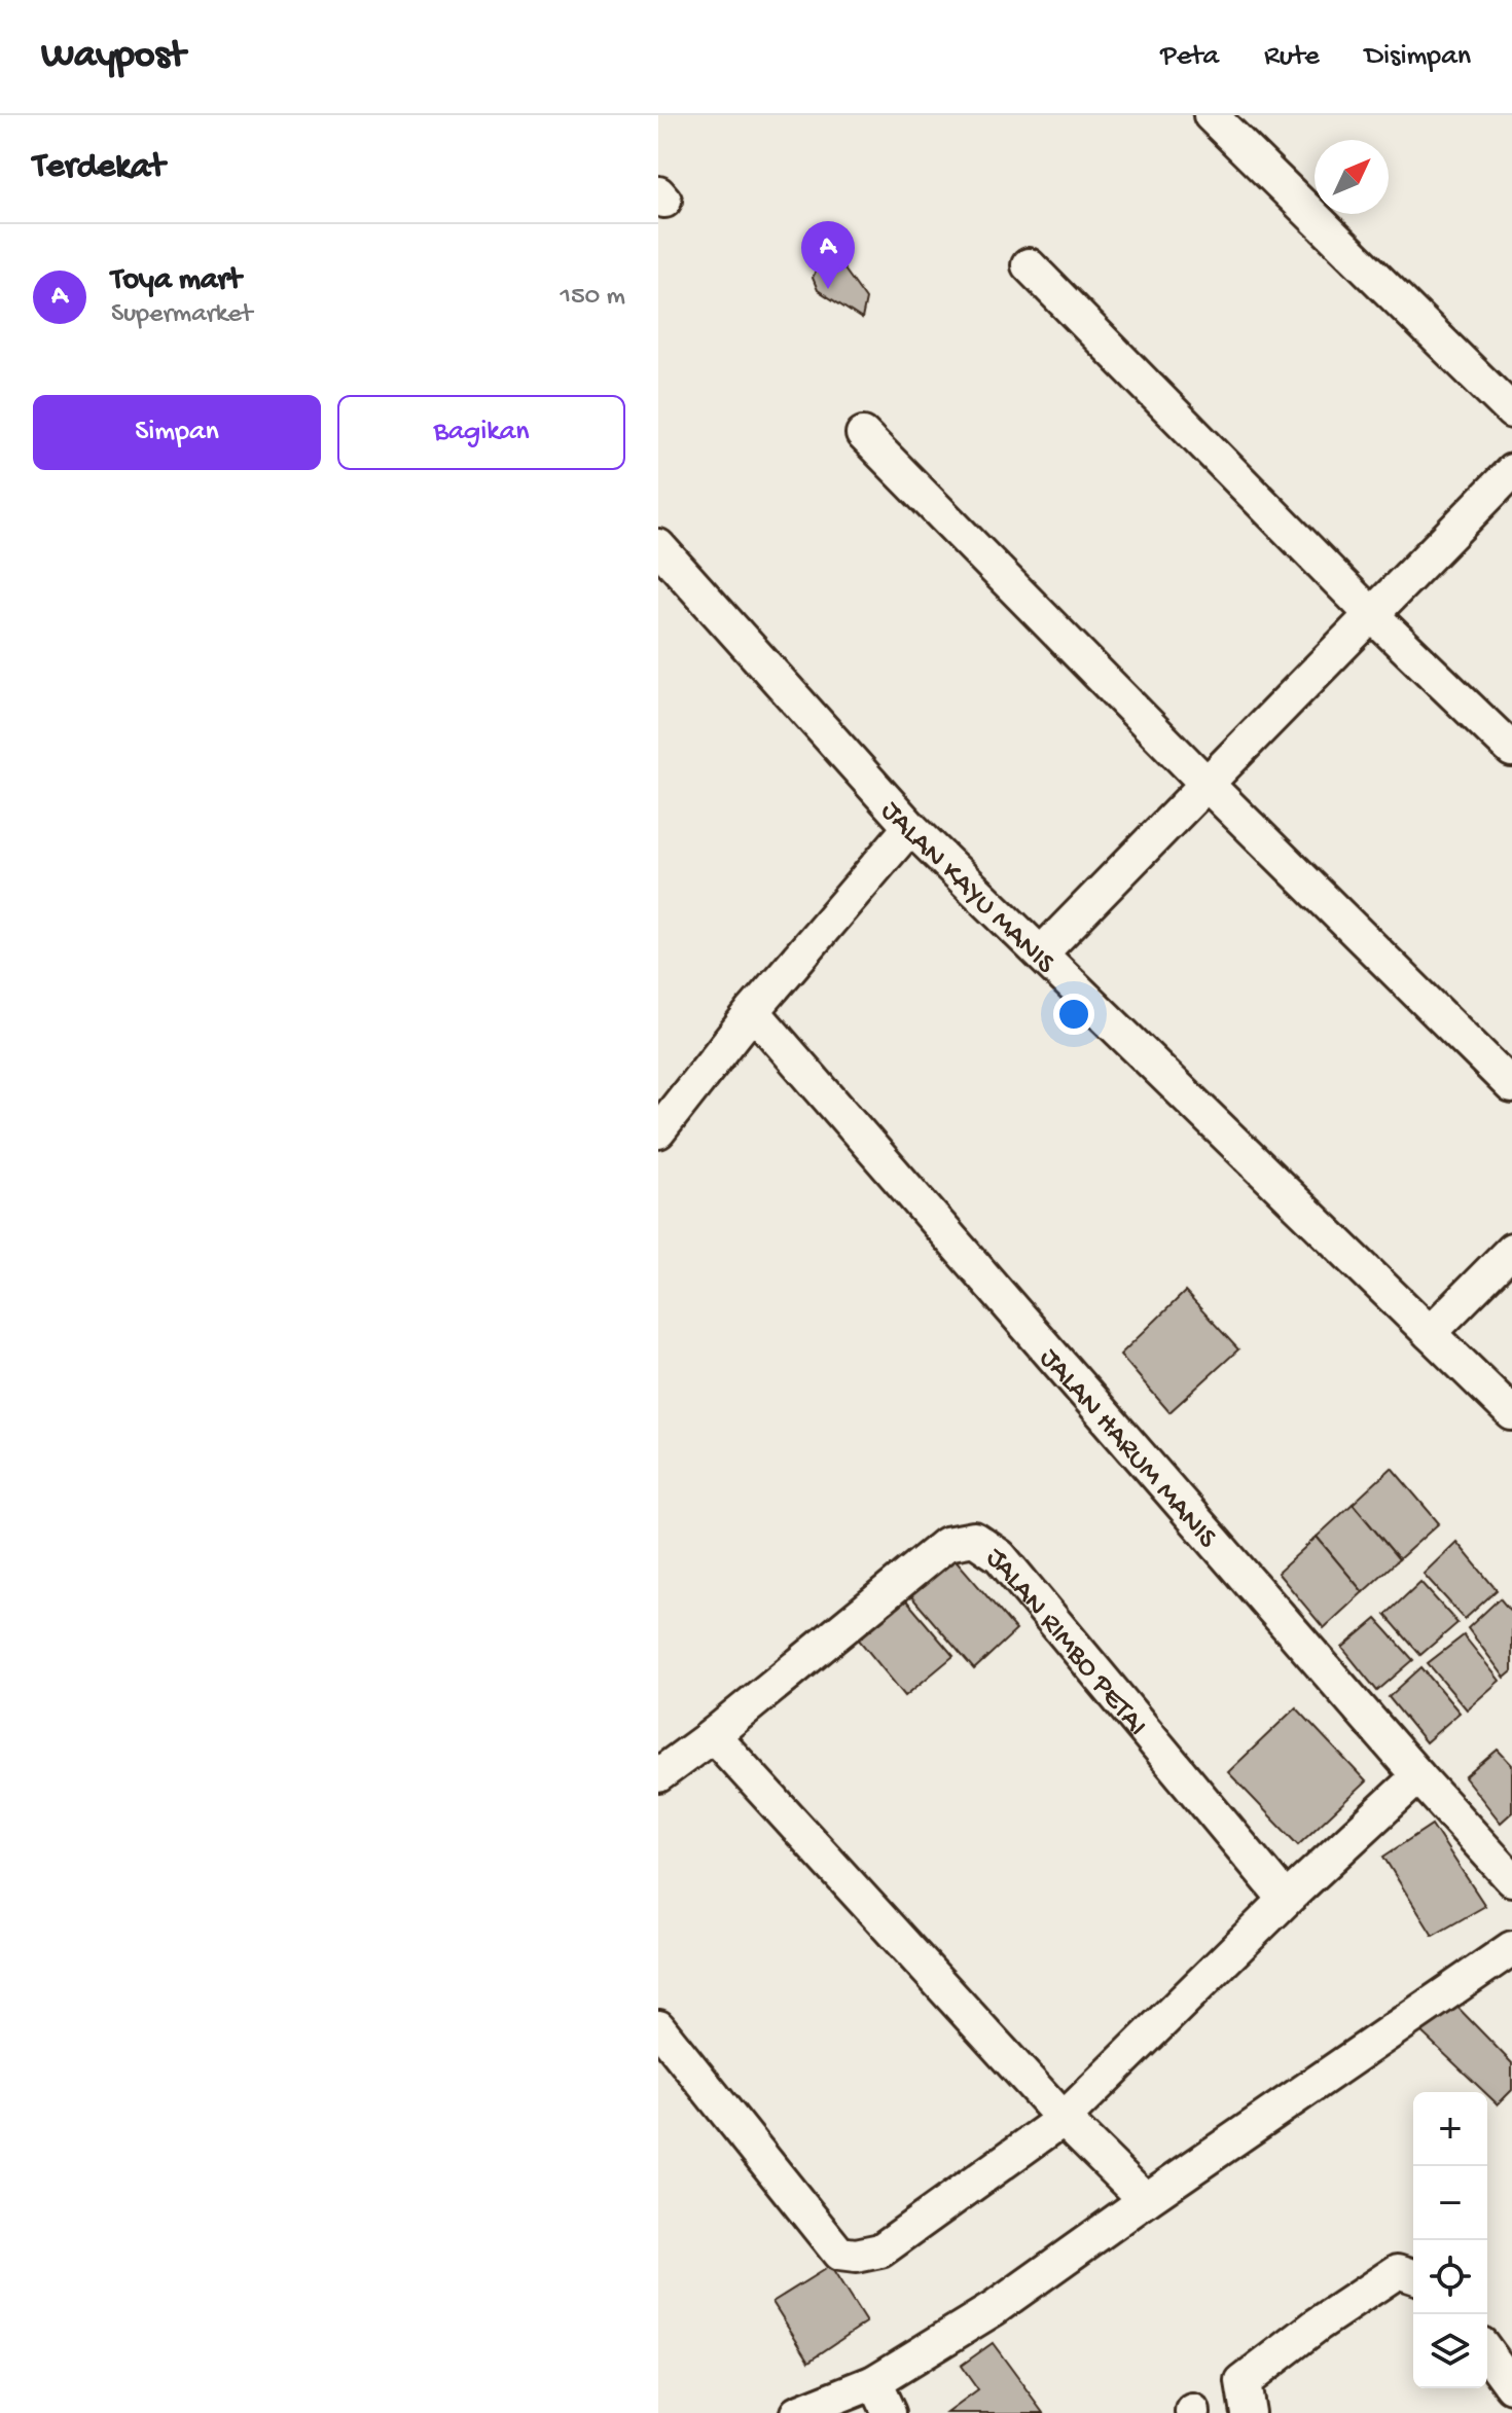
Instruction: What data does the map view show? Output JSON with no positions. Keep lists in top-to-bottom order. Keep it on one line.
{"streets":{"street":["JALAN KAYU MANIS","JALAN HARUM MANIS","JALAN RIMBO PETAI"]},"north":"top right","page":{"header":"Waypost","nav":["Peta","Rute","Disimpan"],"heading":"Terdekat","pins":"A","list":[{"mark":"A","name":"Toya mart","note":"Supermarket","value":"150 m"}],"buttons":["Simpan","Bagikan"],"map_buttons":["+","−"]}}
